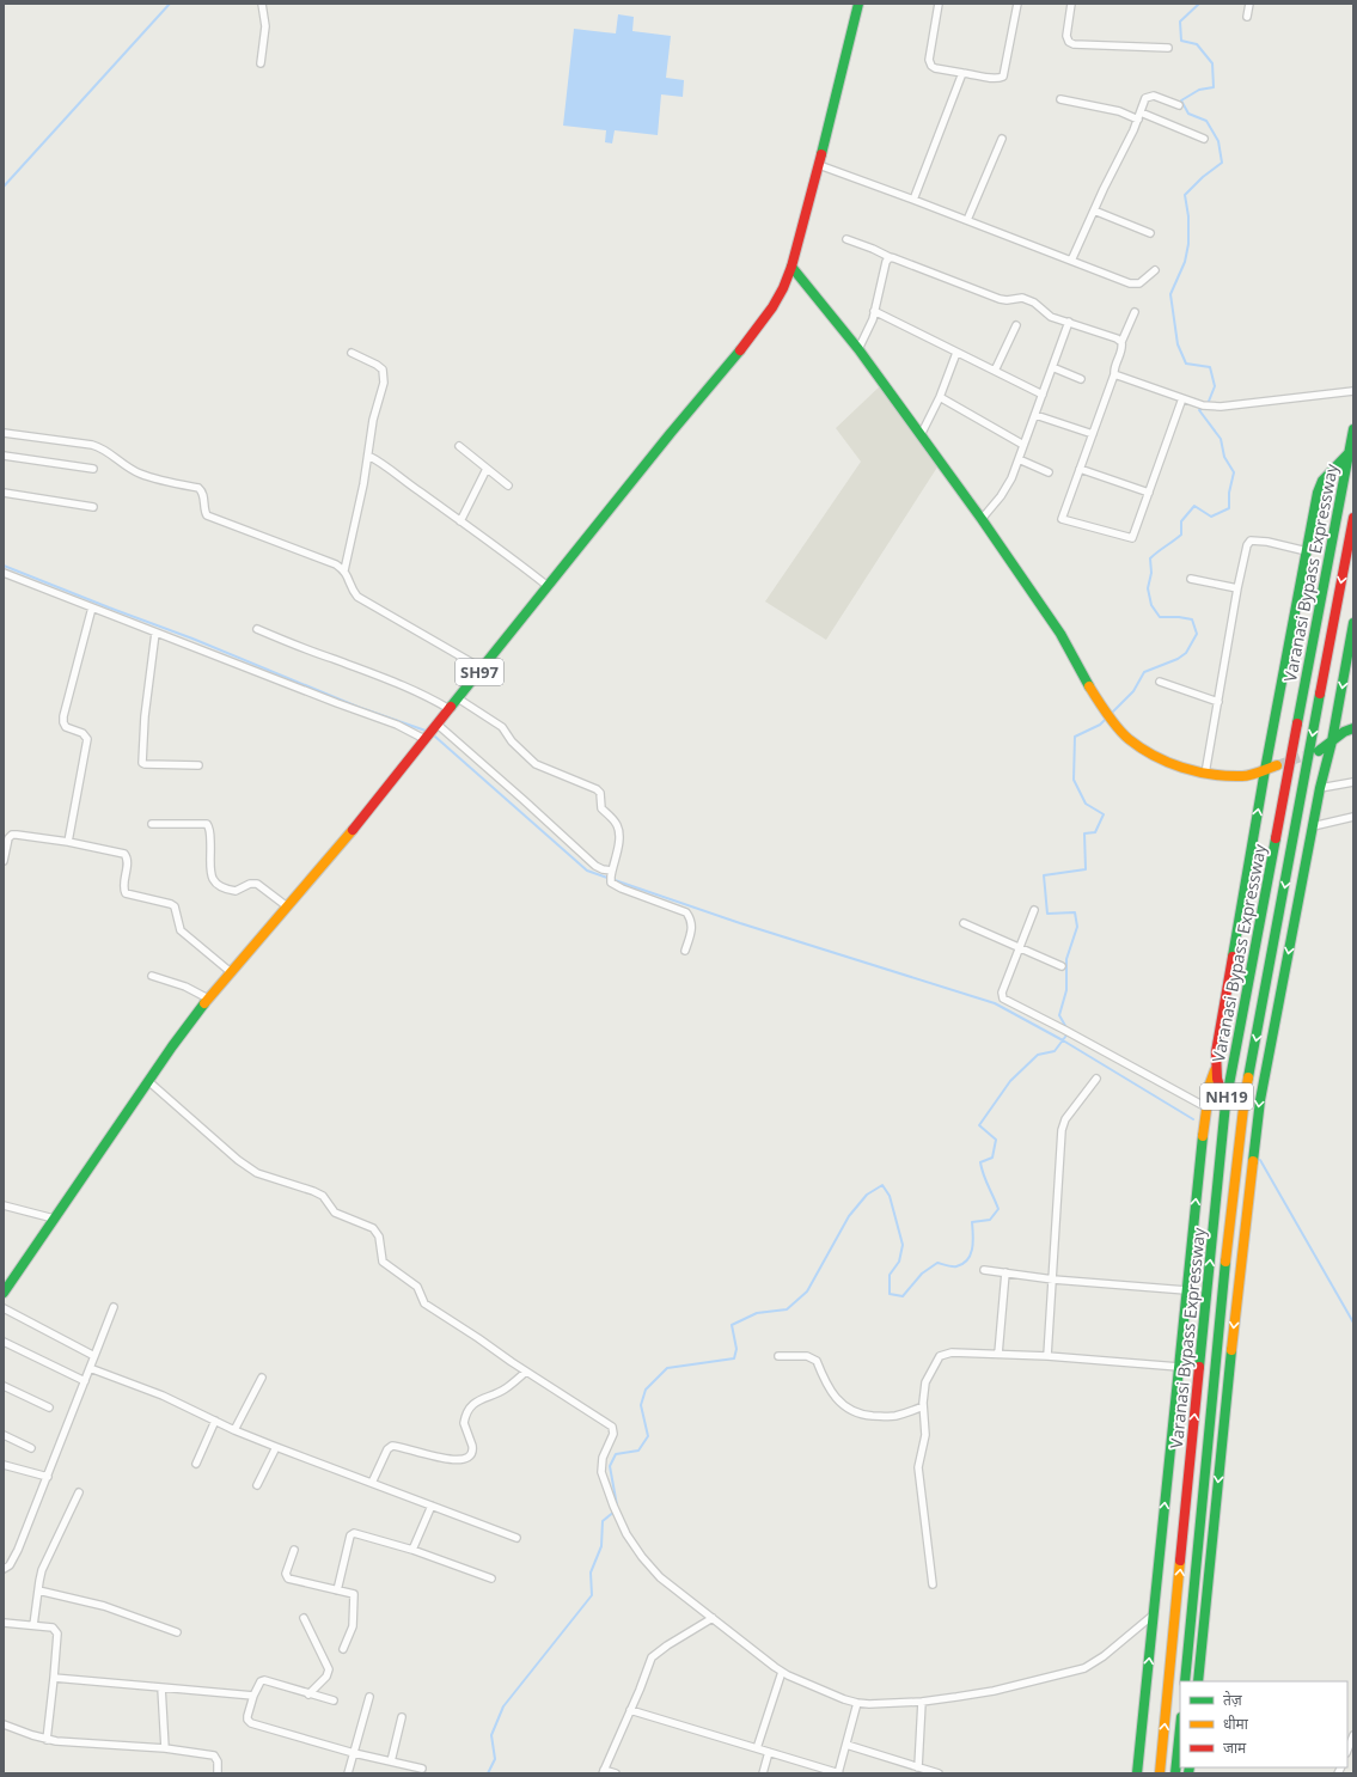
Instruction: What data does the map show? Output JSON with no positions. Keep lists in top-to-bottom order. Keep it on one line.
{"streets":{"main road":["Varanasi Bypass Expressway","SH97","NH19"]},"legend":["तेज़","धीमा","जाम"]}
